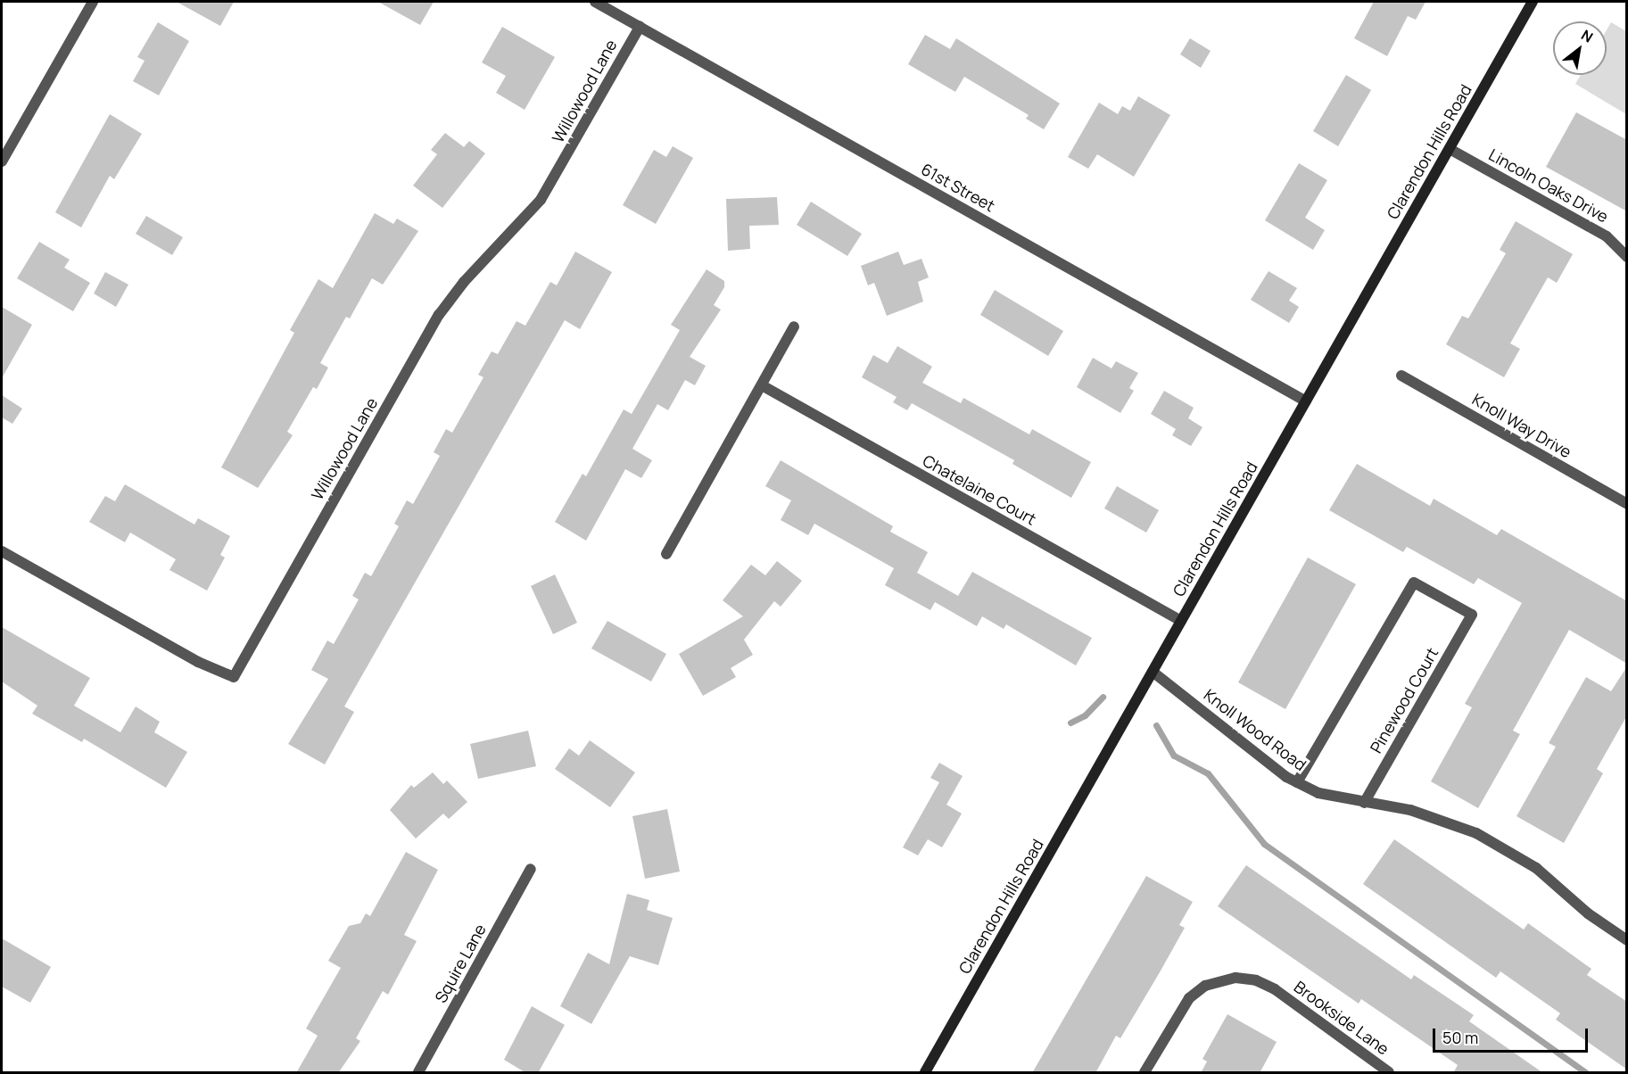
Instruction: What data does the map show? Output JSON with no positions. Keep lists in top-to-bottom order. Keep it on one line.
{"streets":{"street":["Willowood Lane","Clarendon Hills Road","Lincoln Oaks Drive","61st Street","Knoll Way Drive","Chatelaine Court","Pinewood Court","Knoll Wood Road","Squire Lane","Brookside Lane"]},"crossings":[["Willowood Lane","61st Street"],["Clarendon Hills Road","Lincoln Oaks Drive"],["Clarendon Hills Road","61st Street"],["Clarendon Hills Road","Chatelaine Court"],["Clarendon Hills Road","Knoll Wood Road"],["Pinewood Court","Knoll Wood Road"]],"scale_bar":"50 m","north":"top right"}
